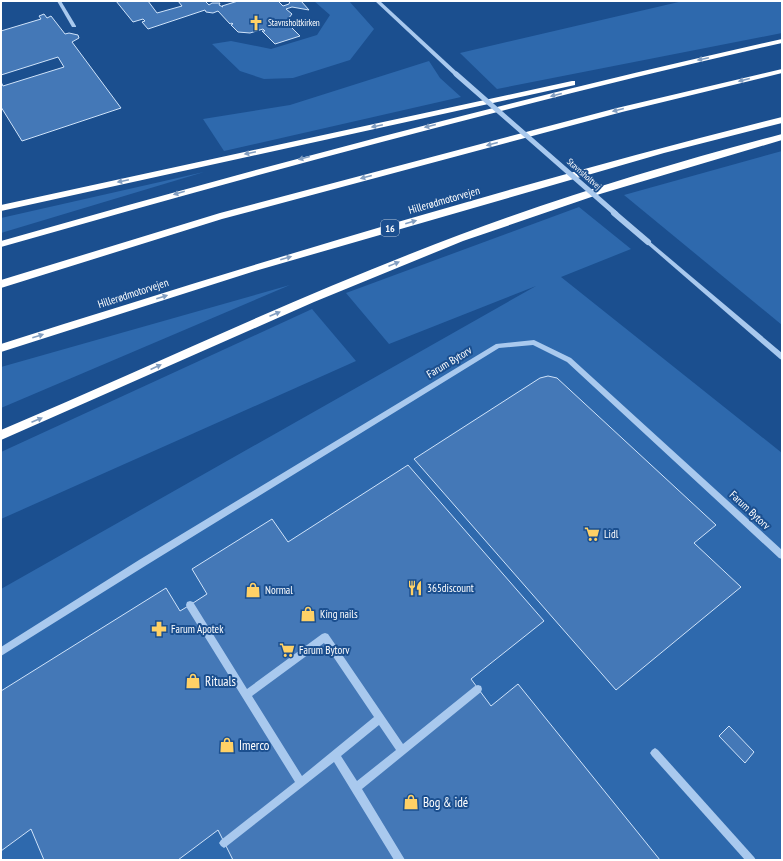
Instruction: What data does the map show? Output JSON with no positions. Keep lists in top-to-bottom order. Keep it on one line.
{"streets":{"highway":["Hillerødmotorvejen","16"],"street":["Stavnsholtvej","Farum Bytorv"]},"places":{"church":["Stavnsholtkirken"],"supermarket":["Lidl","Farum Bytorv"],"restaurant":["365discount"],"shop":["Normal","King nails","Rituals","Imerco","Bog & idé"],"pharmacy":["Farum Apotek"]}}
